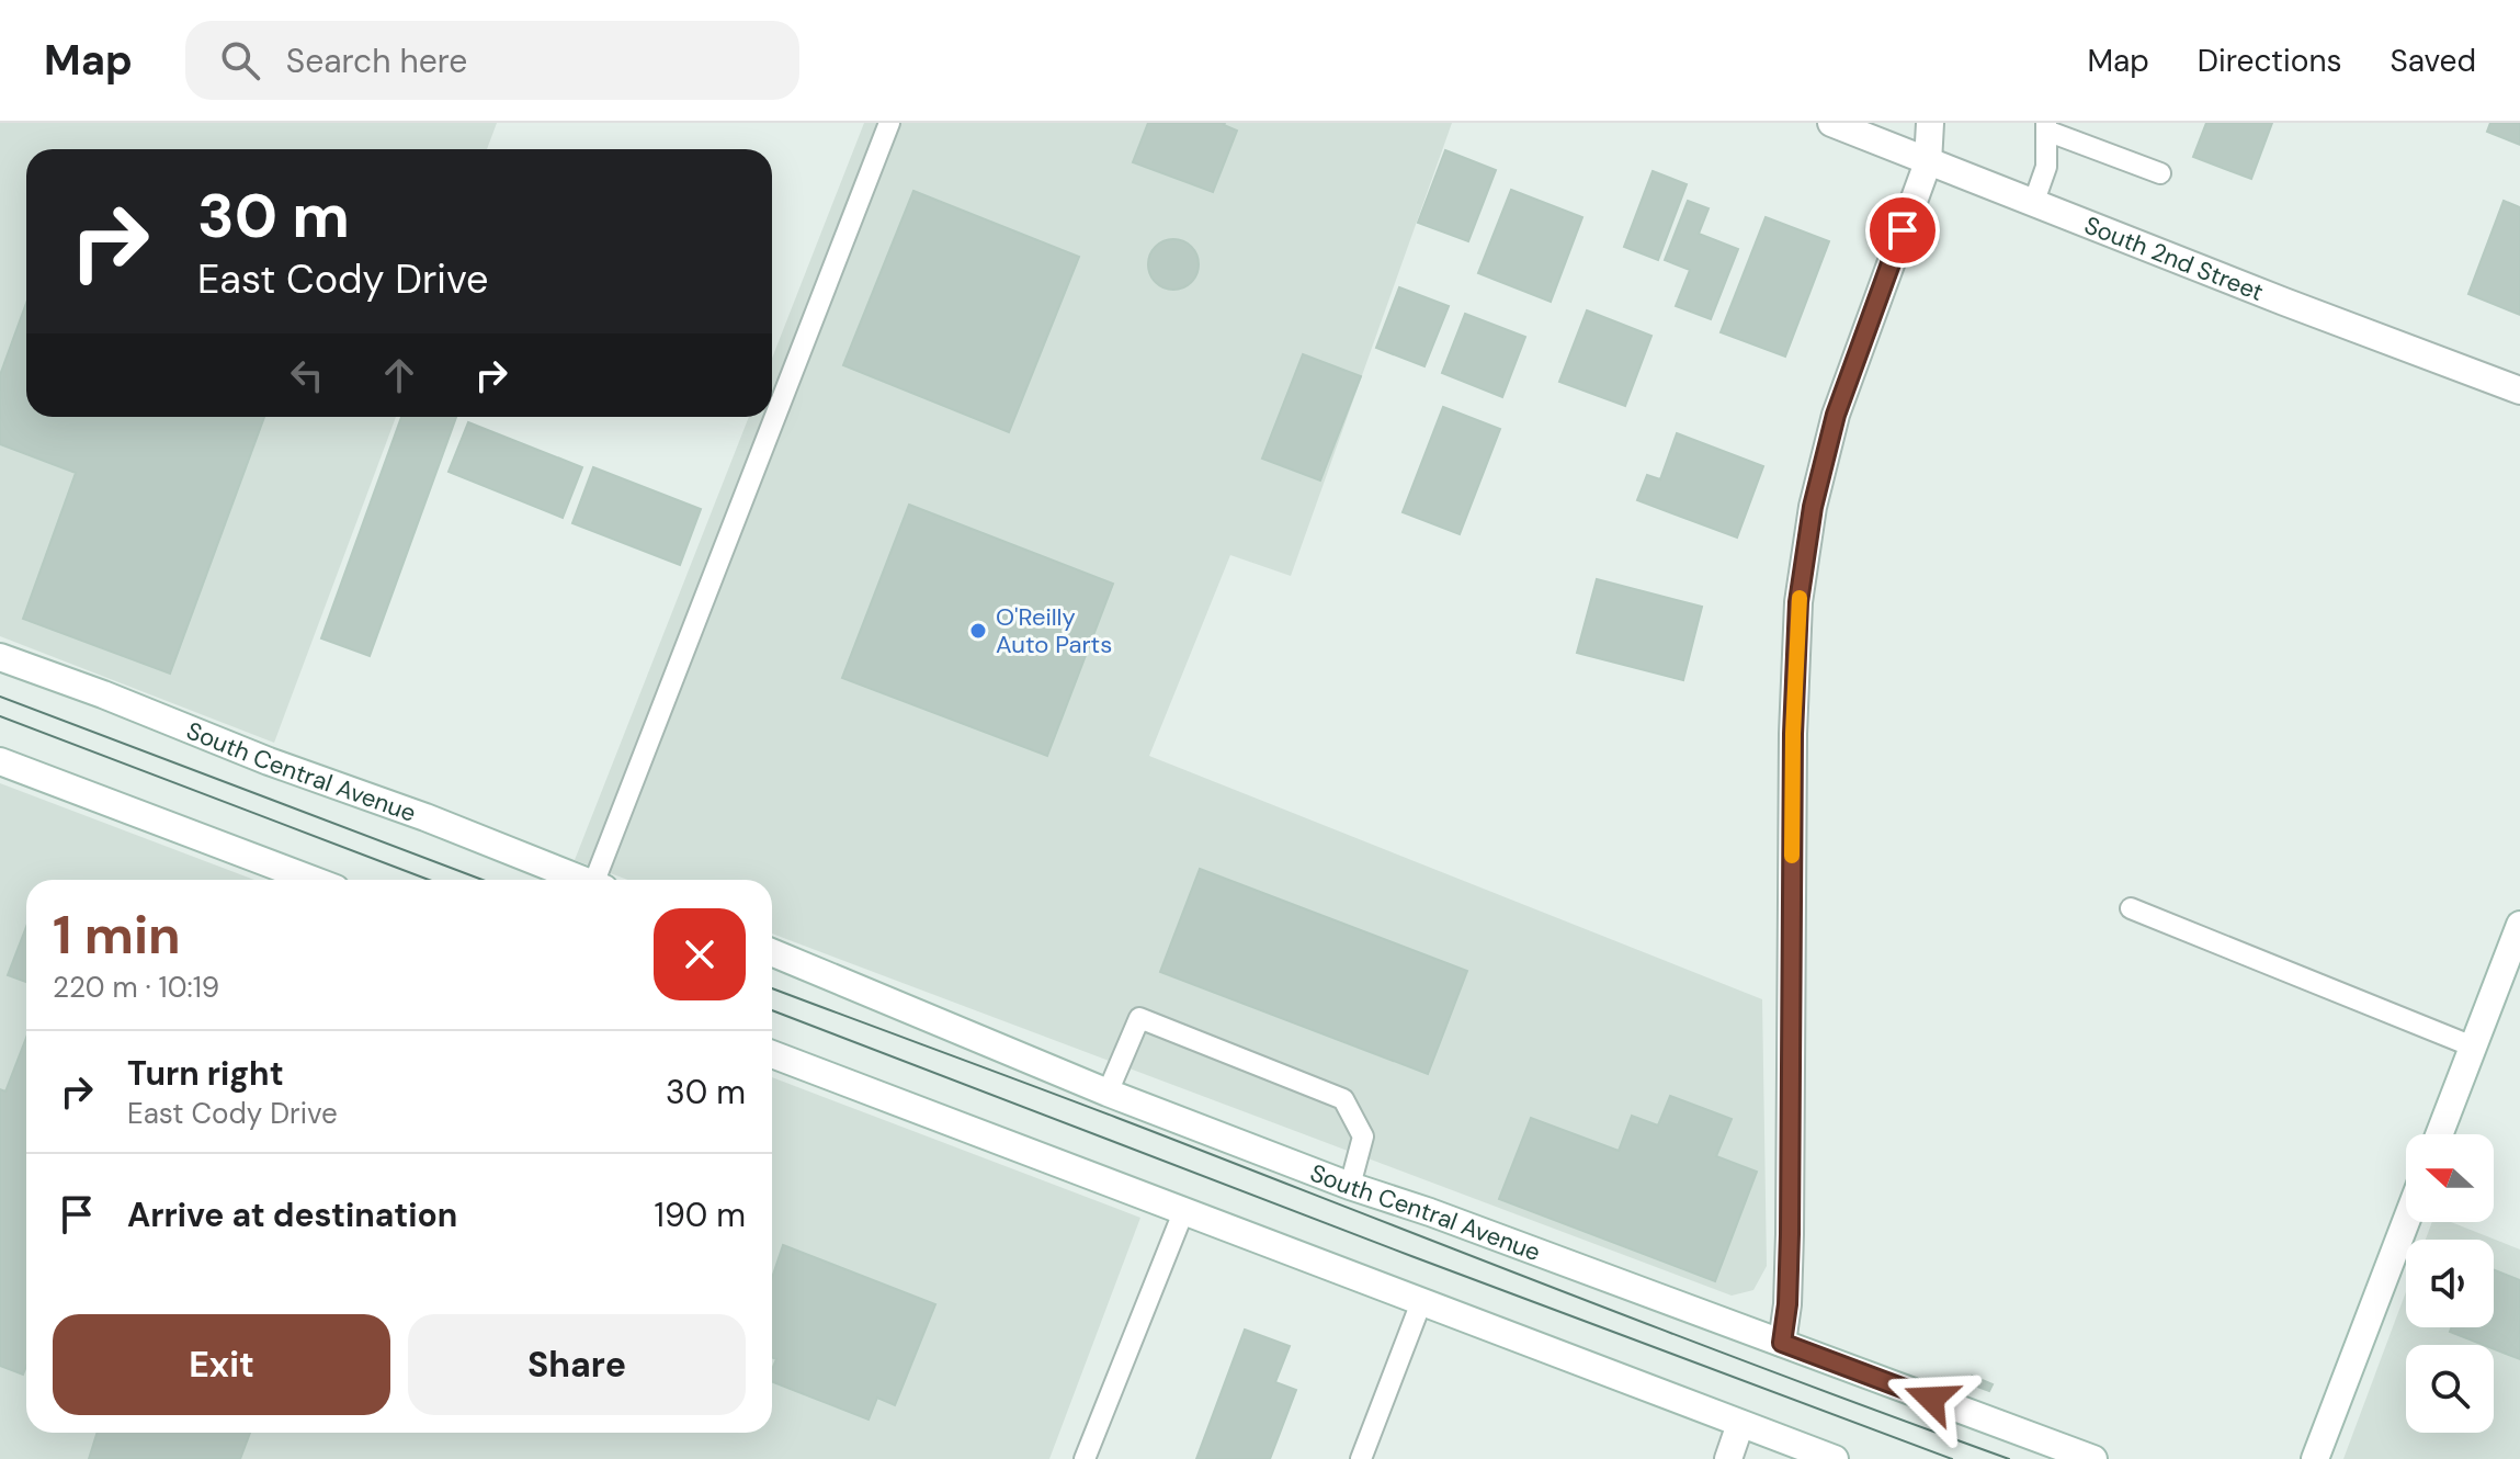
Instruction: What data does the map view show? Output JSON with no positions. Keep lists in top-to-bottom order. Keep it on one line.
{"streets":{"main road":["South 2nd Street","South Central Avenue"]},"places":["O'Reilly Auto Parts"],"north":"left","page":{"header":"Map","search":"Search here","nav":["Map","Directions","Saved"],"turn":["30 m","East Cody Drive"],"heading":["1 min","220 m · 10:19"],"list":[{"name":"Turn right","note":"East Cody Drive","value":"30 m"},{"name":"Arrive at destination","value":"190 m"}],"buttons":["Exit","Share"]}}
